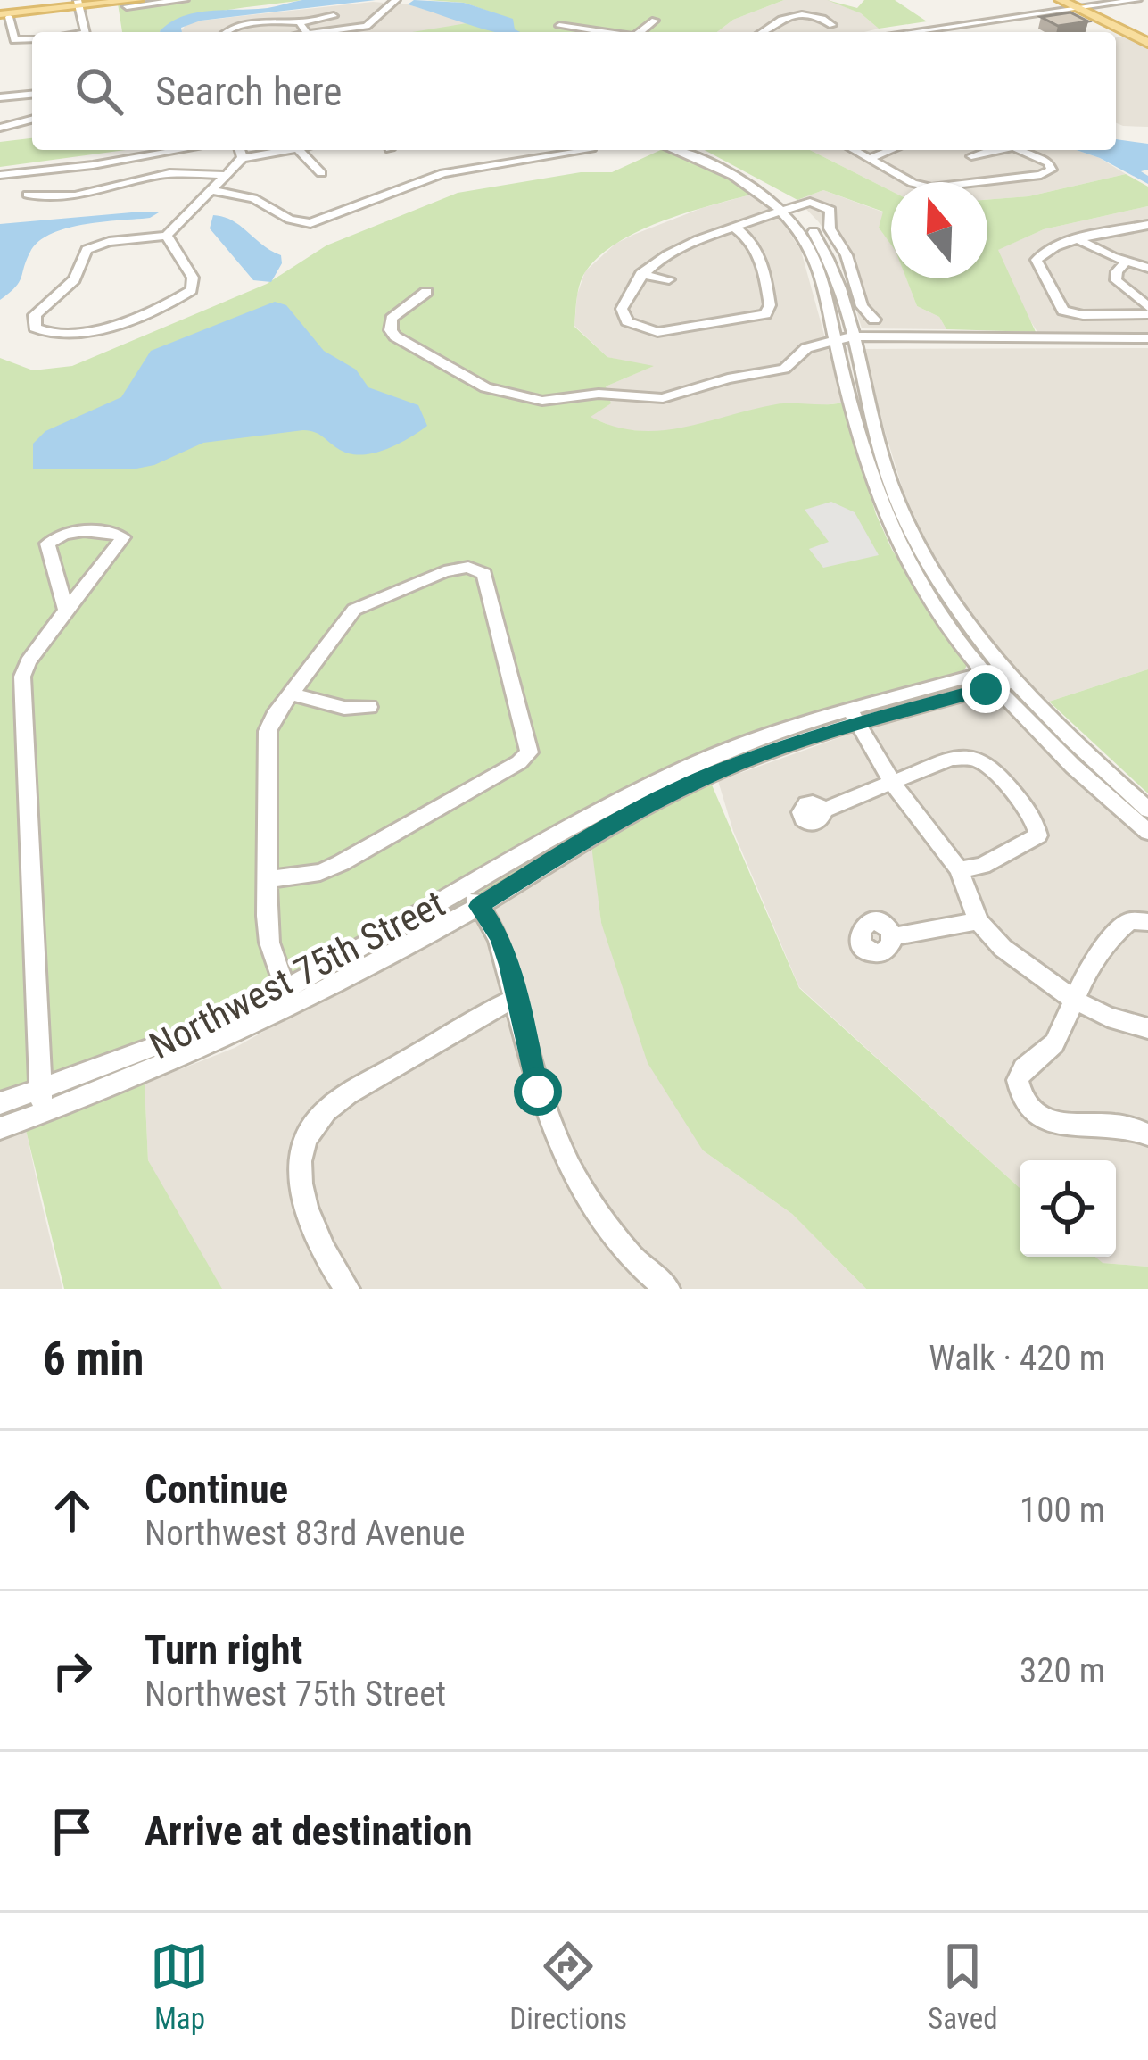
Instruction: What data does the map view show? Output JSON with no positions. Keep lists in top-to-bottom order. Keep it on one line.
{"streets":{"street":["Northwest 75th Street"]},"north":"top","page":{"search":"Search here","heading":["6 min","Walk · 420 m"],"list":[["Continue","Northwest 83rd Avenue","100 m"],["Turn right","Northwest 75th Street","320 m"],"Arrive at destination"],"nav":["Map","Directions","Saved"]}}
